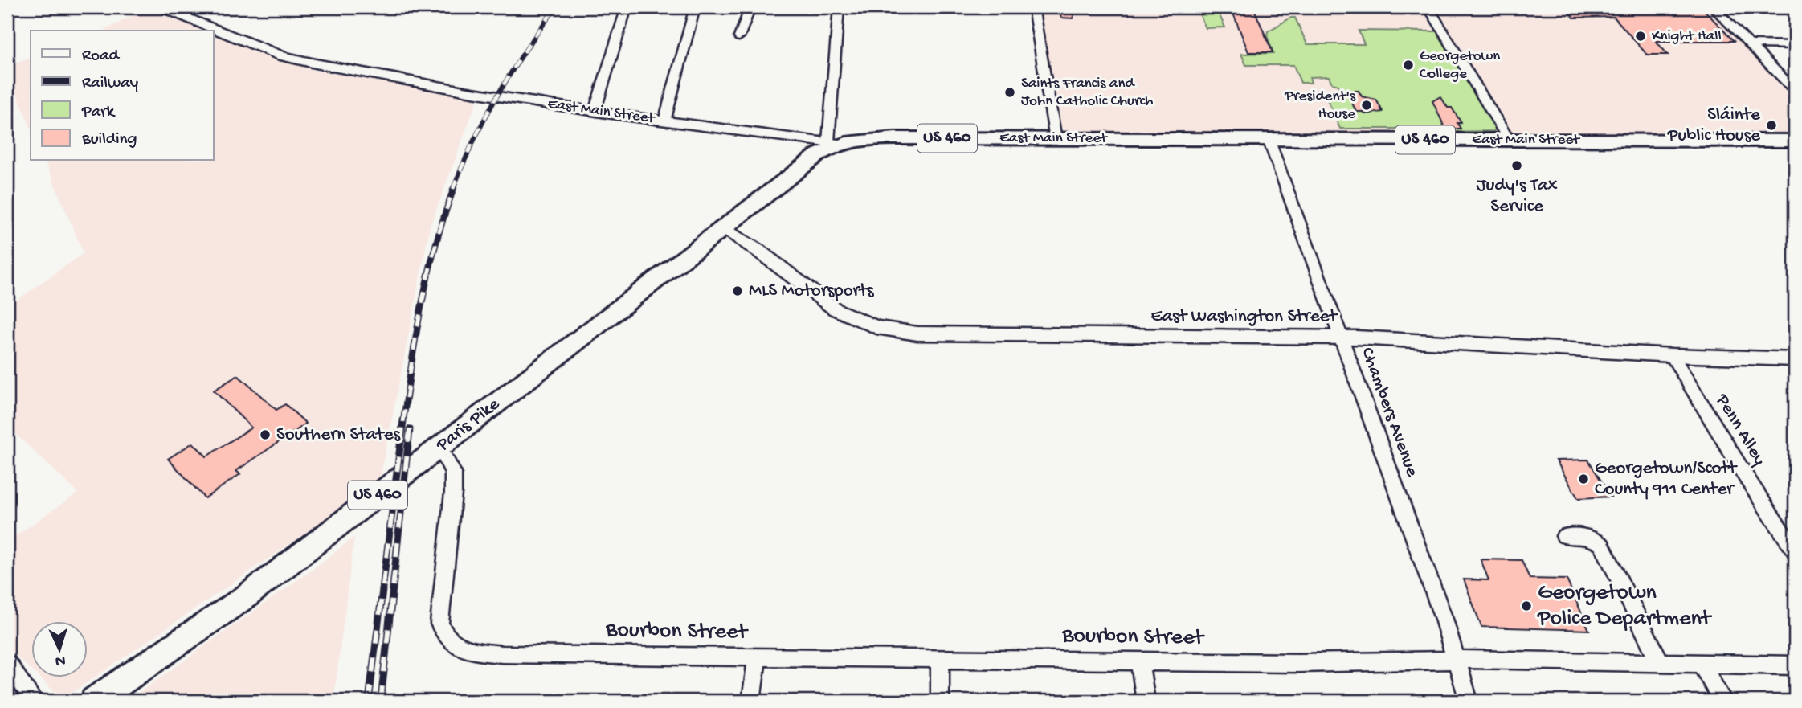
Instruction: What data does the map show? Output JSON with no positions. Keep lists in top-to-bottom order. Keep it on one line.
{"streets":{"main road":["East Main Street","US 460","Paris Pike"],"street":["East Washington Street","Chambers Avenue","Penn Alley","Bourbon Street"]},"crossings":[["East Main Street","Chambers Avenue"],["East Main Street","Paris Pike"],["East Washington Street","Chambers Avenue"],["East Washington Street","Paris Pike"],["East Washington Street","Penn Alley"],["Chambers Avenue","Bourbon Street"],["Paris Pike","Bourbon Street"]],"places":["Knight Hall","Georgetown College","Saints Francis and John Catholic Church","President's House","Sláinte Public House","Judy's Tax Service","MLS Motorsports","Southern States","Georgetown/Scott County 911 Center","Georgetown Police Department"],"legend":["Road","Railway","Park","Building"],"north":"bottom"}
